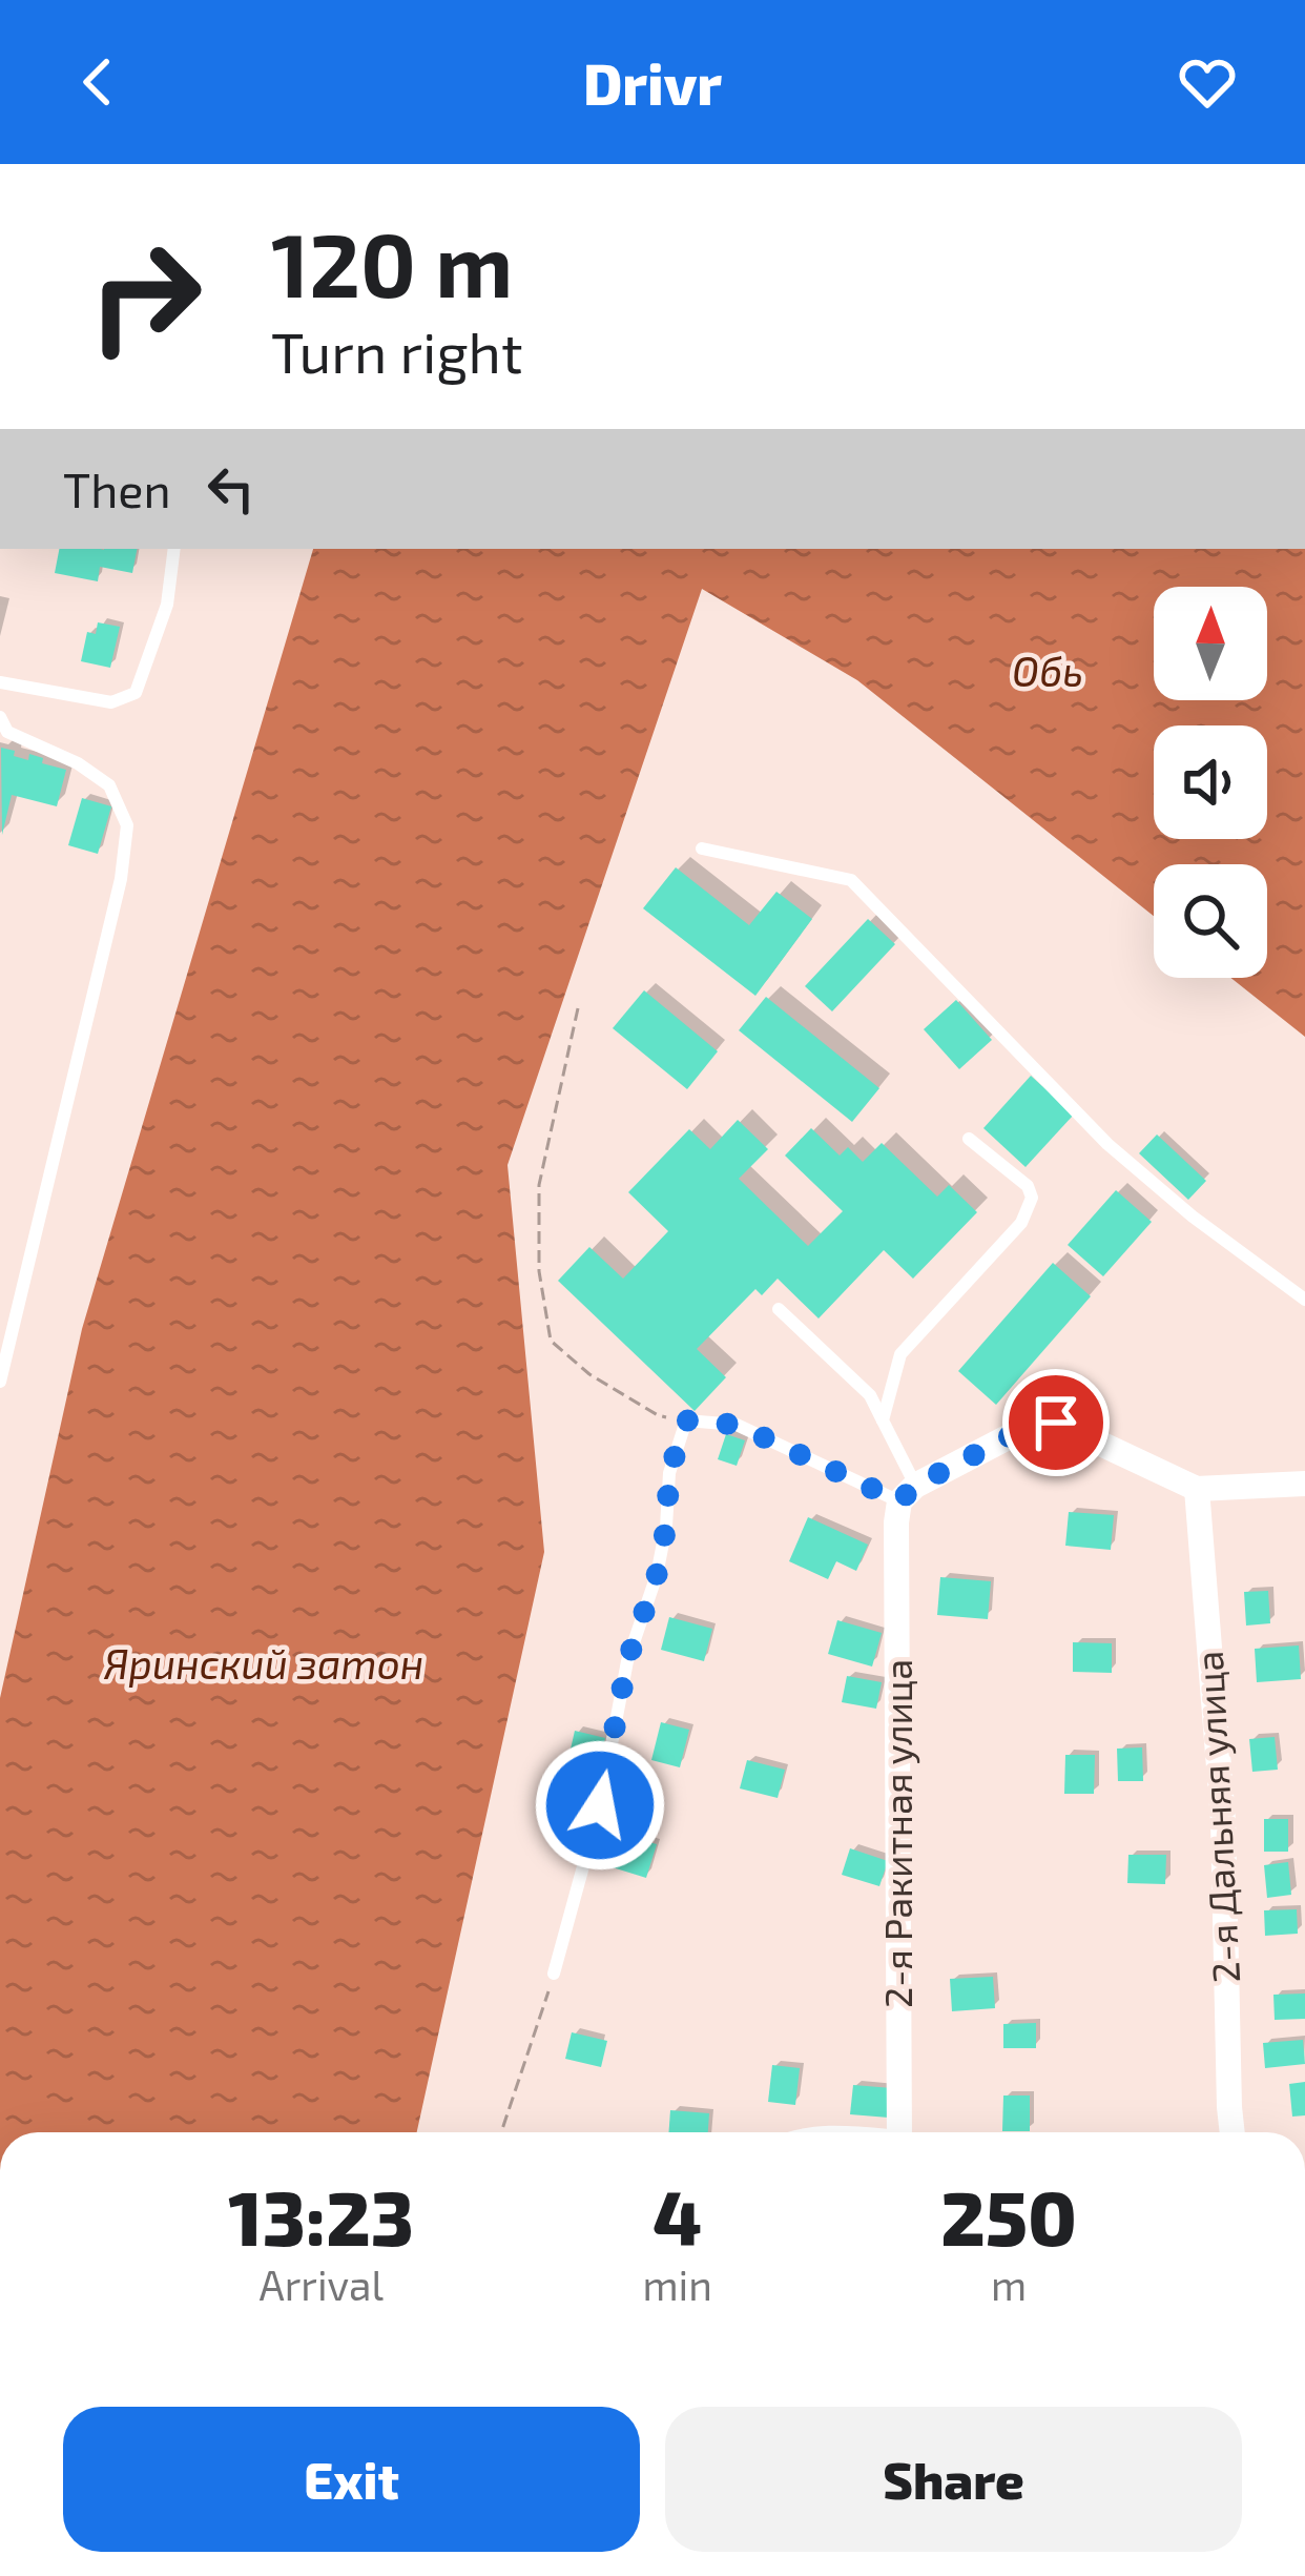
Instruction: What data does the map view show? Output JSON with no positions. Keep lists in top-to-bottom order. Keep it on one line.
{"streets":{"street":["2-я Дальняя улица","2-я Ракитная улица"]},"water":["Обь","Яринский затон"],"north":"top","page":{"header":"Drivr","turn":["120 m","Turn right"],"then":"Then","eta":["13:23","Arrival","4","min","250","m"],"buttons":["Exit","Share"]}}
